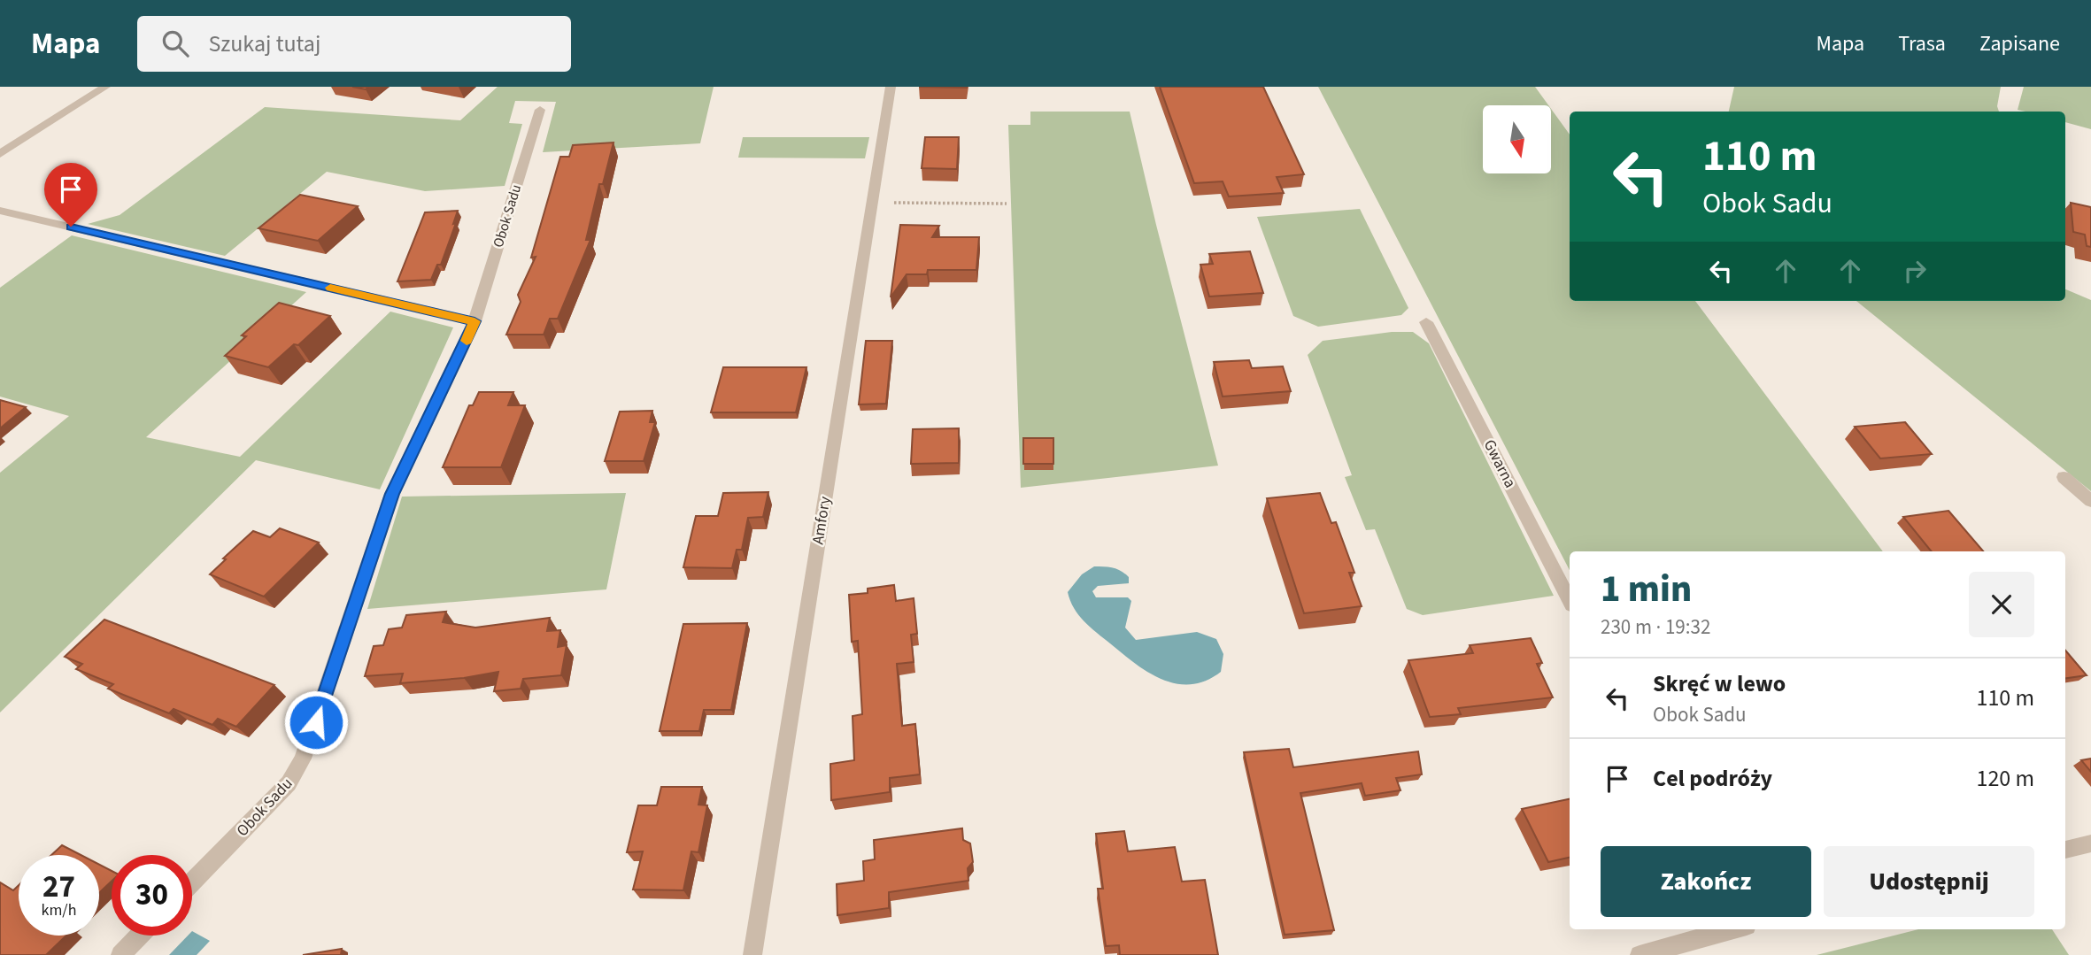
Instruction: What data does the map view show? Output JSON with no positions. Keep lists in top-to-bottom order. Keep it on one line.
{"streets":{"street":["Obok Sadu","Gwarna","Amfory"]},"north":"bottom","page":{"header":"Mapa","search":"Szukaj tutaj","nav":["Mapa","Trasa","Zapisane"],"turn":["110 m","Obok Sadu"],"heading":["1 min","230 m · 19:32"],"list":[{"name":"Skręć w lewo","note":"Obok Sadu","value":"110 m"},{"name":"Cel podróży","value":"120 m"}],"buttons":["Zakończ","Udostępnij"],"speed":"27 km/h","limit":"30"}}
